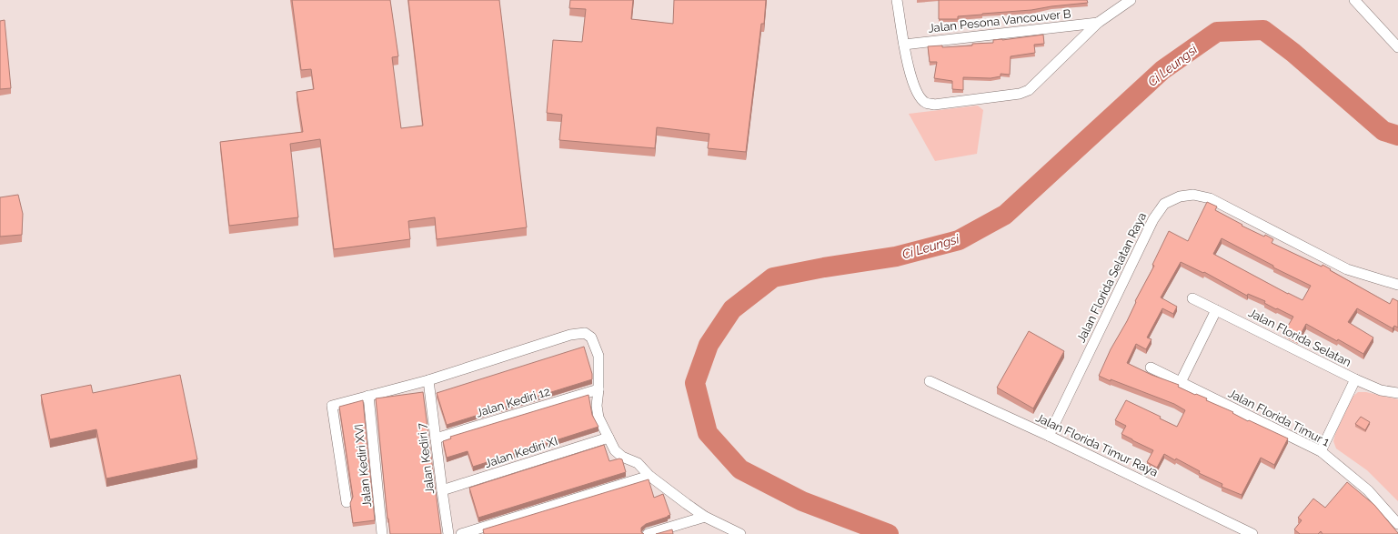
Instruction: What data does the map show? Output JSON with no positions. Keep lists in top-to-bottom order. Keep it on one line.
{"streets":{"street":["Jalan Pesona Vancouver B","Jalan Florida Selatan Raya","Jalan Florida Selatan","Jalan Kediri 12","Jalan Florida Timur 1","Jalan Florida Timur Raya","Jalan Kediri XI","Jalan Kediri 7","Jalan Kediri XVI"]},"crossings":[["Jalan Florida Selatan Raya","Jalan Florida Timur Raya"],["Jalan Kediri 12","Jalan Kediri 7"],["Jalan Kediri XI","Jalan Kediri 7"]],"water":["Ci Leungsi"]}
